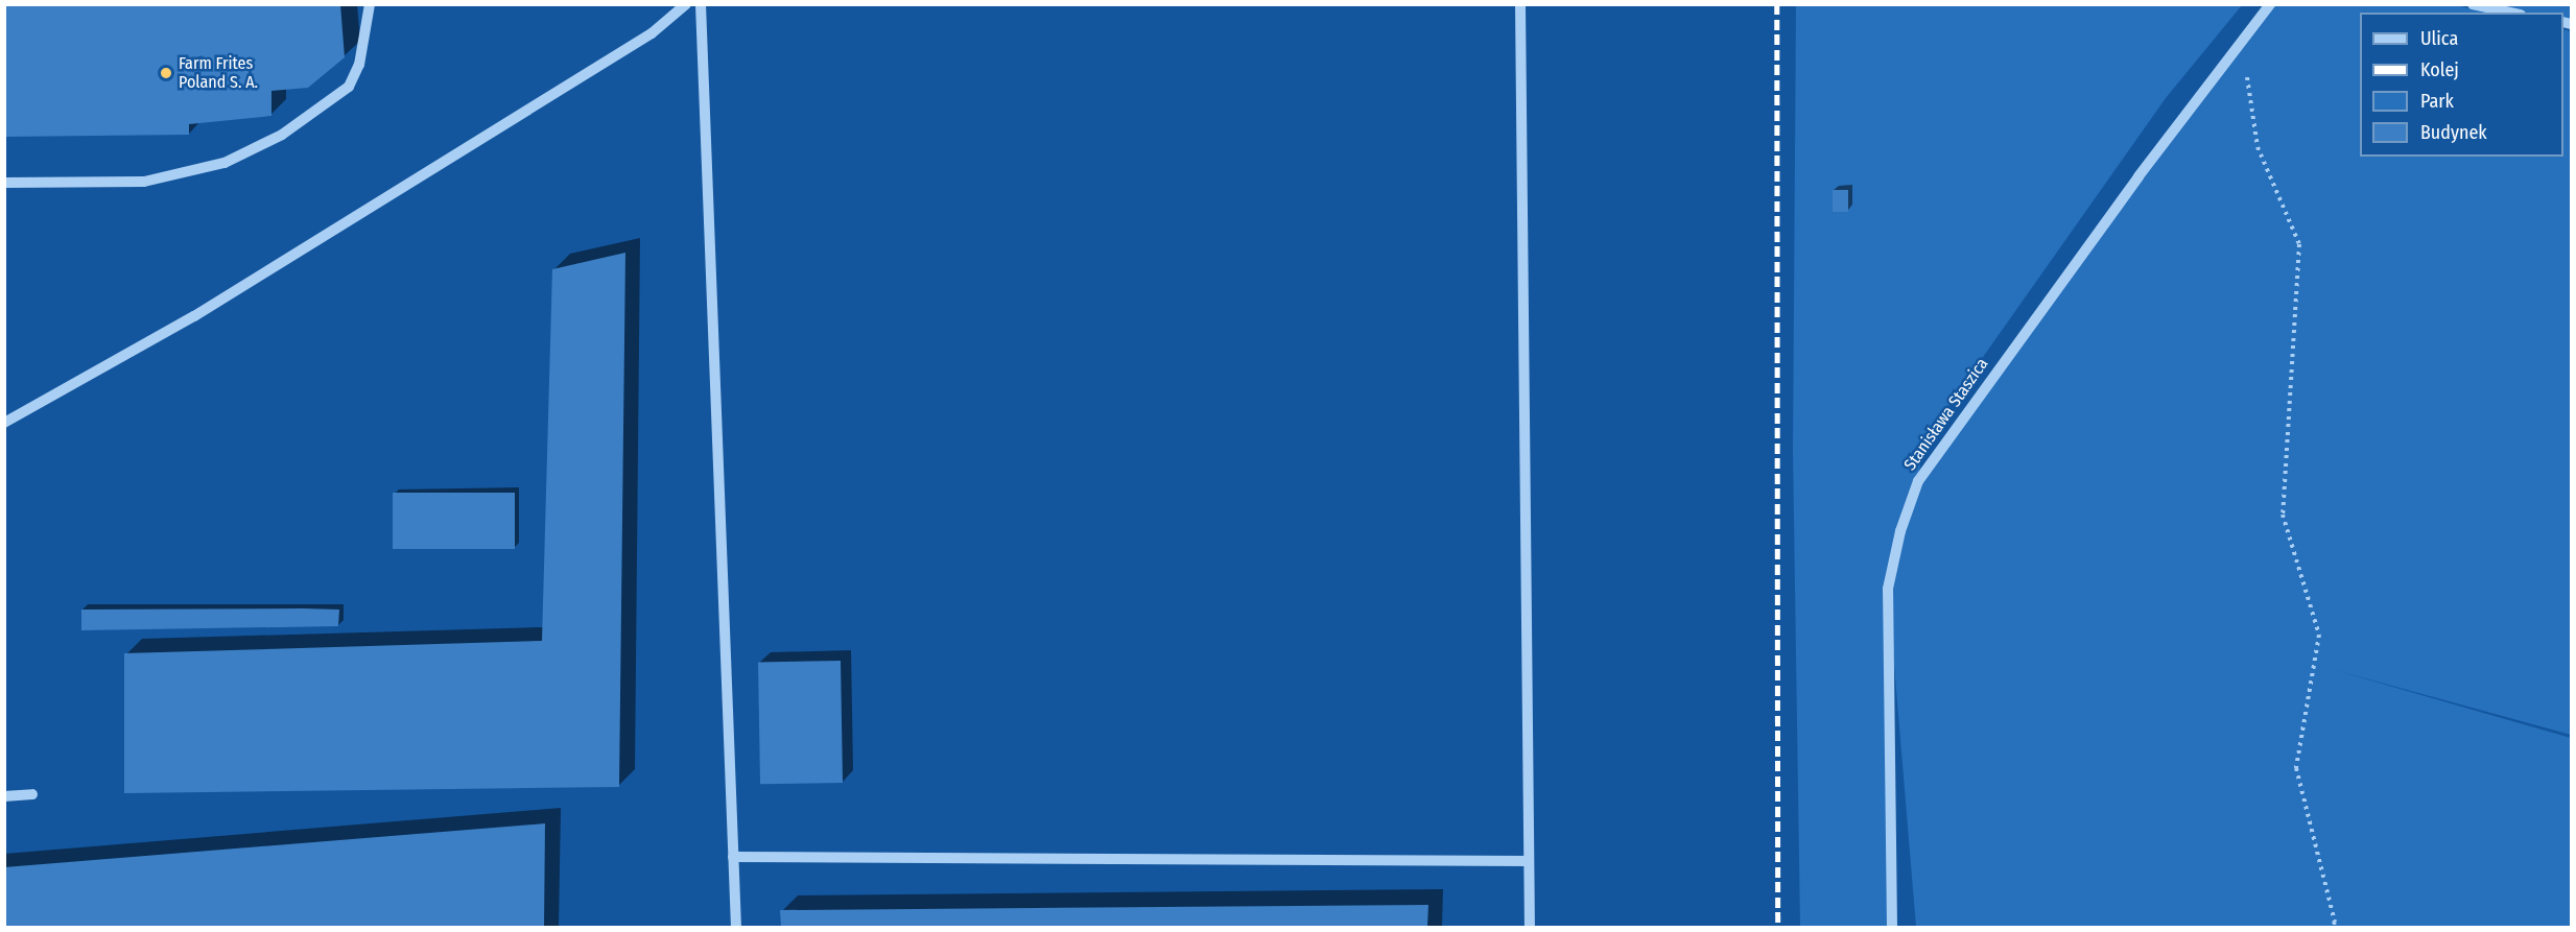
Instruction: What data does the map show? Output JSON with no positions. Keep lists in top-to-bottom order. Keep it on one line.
{"streets":{"street":["Stanisława Staszica"]},"places":["Farm Frites Poland S. A."],"legend":["Ulica","Kolej","Park","Budynek"]}
